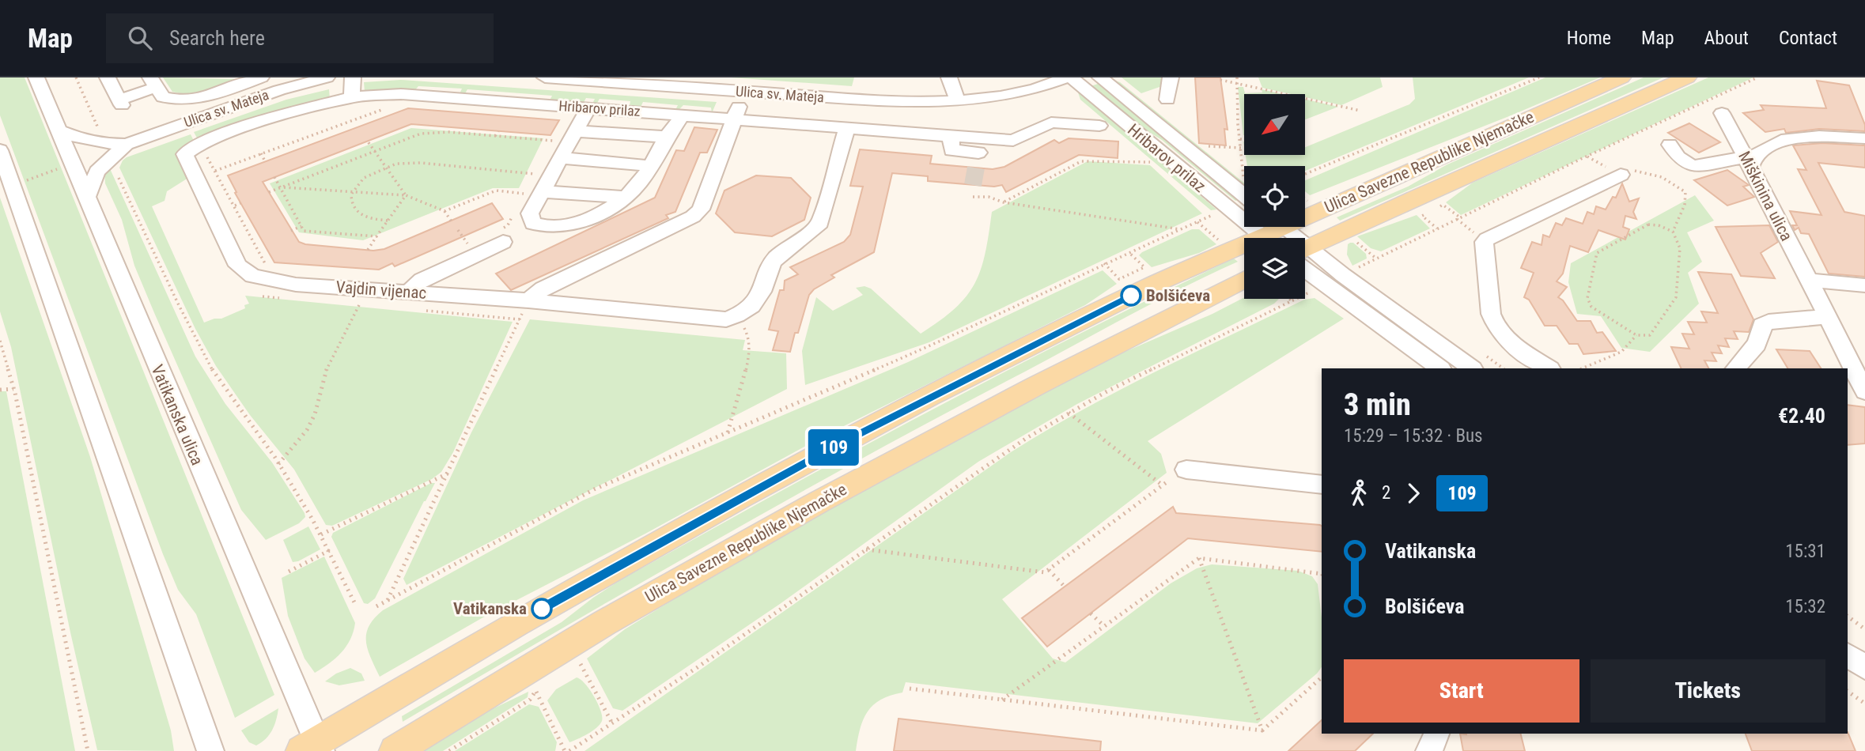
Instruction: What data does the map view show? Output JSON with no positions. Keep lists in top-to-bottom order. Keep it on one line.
{"streets":{"main road":["Ulica Savezne Republike Njemačke"],"street":["Ulica sv. Mateja","Hribarov prilaz","Miškinina ulica","Vajdin vijenac","Vatikanska ulica"]},"crossings":[["Ulica sv. Mateja","Hribarov prilaz"],["Hribarov prilaz","Ulica Savezne Republike Njemačke"],["Ulica Savezne Republike Njemačke","Vatikanska ulica"]],"places":["Bolšićeva","Vatikanska"],"lines":["bus line 109"],"north":"bottom left","page":{"header":"Map","search":"Search here","nav":["Home","Map","About","Contact"],"on_map":"109","heading":["3 min","15:29 – 15:32 · Bus","€2.40"],"legs":["2","109"],"list":[{"name":"Vatikanska","value":"15:31"},{"name":"Bolšićeva","value":"15:32"}],"buttons":["Start","Tickets"]}}
